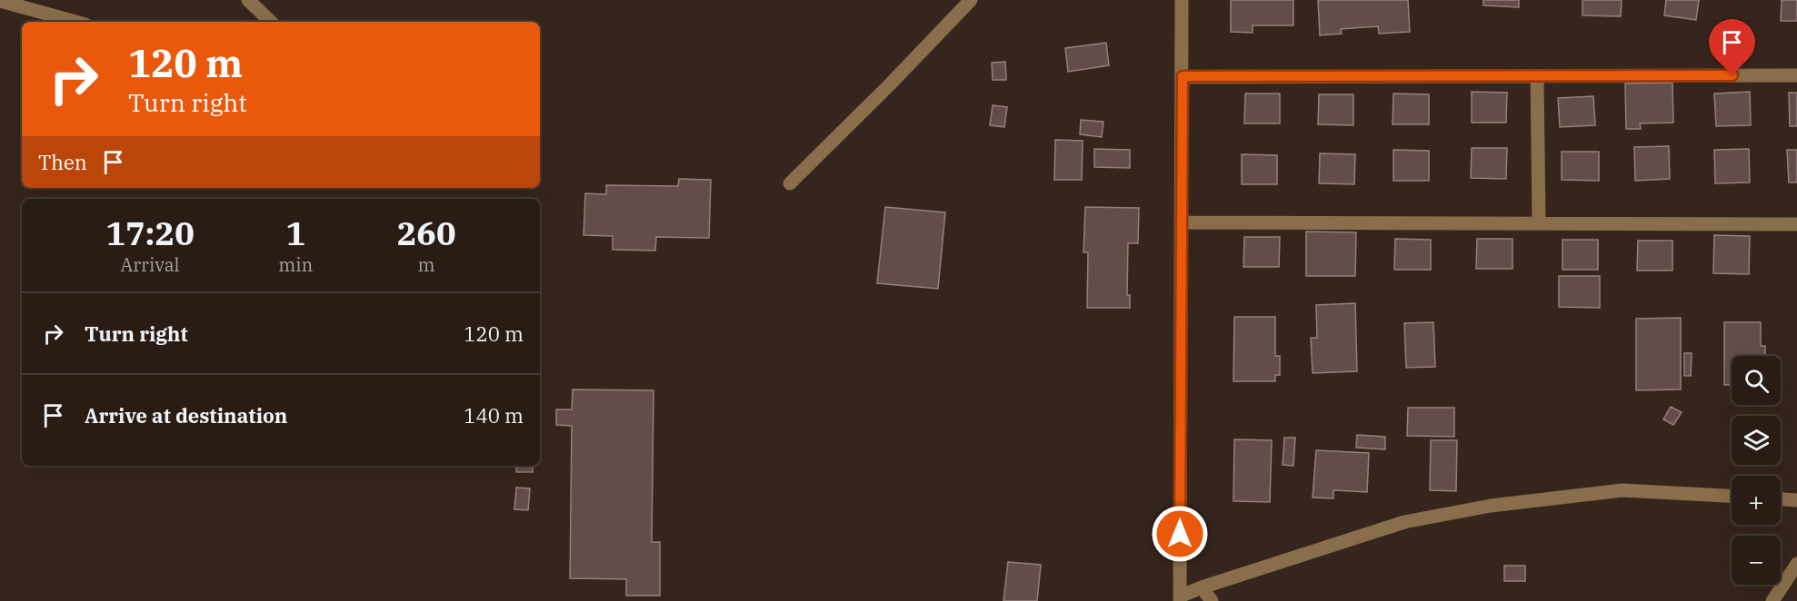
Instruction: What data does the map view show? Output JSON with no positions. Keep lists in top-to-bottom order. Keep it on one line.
{"page":{"turn":["120 m","Turn right"],"then":"Then","eta":["17:20","Arrival","1","min","260","m"],"list":[{"name":"Turn right","value":"120 m"},{"name":"Arrive at destination","value":"140 m"}],"map_buttons":["+","−"]}}
